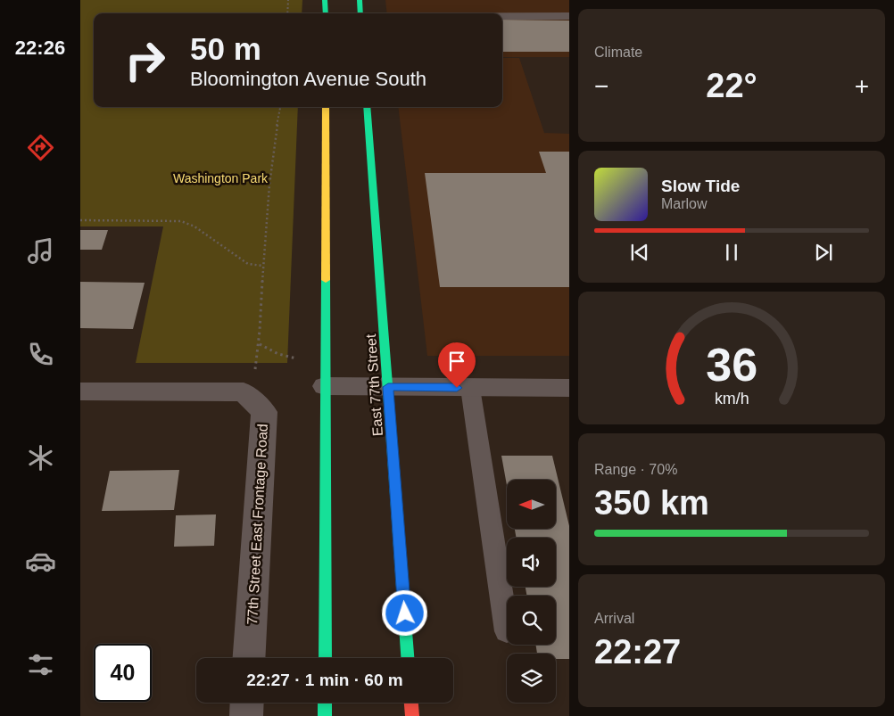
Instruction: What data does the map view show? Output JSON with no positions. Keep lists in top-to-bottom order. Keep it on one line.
{"streets":{"street":["East 77th Street","77th Street East Frontage Road"]},"parks":["Washington Park"],"north":"left","page":{"tabs":"22:26","tile":["Climate",["Range · 70%","350 km"],["Arrival","22:27"]],"turn":["50 m","Bloomington Avenue South"],"heat":["−","22°","+"],"song":["Slow Tide","Marlow"],"limit":"40","trip":"22:27 · 1 min · 60 m","gauge":["36","km/h"]}}
